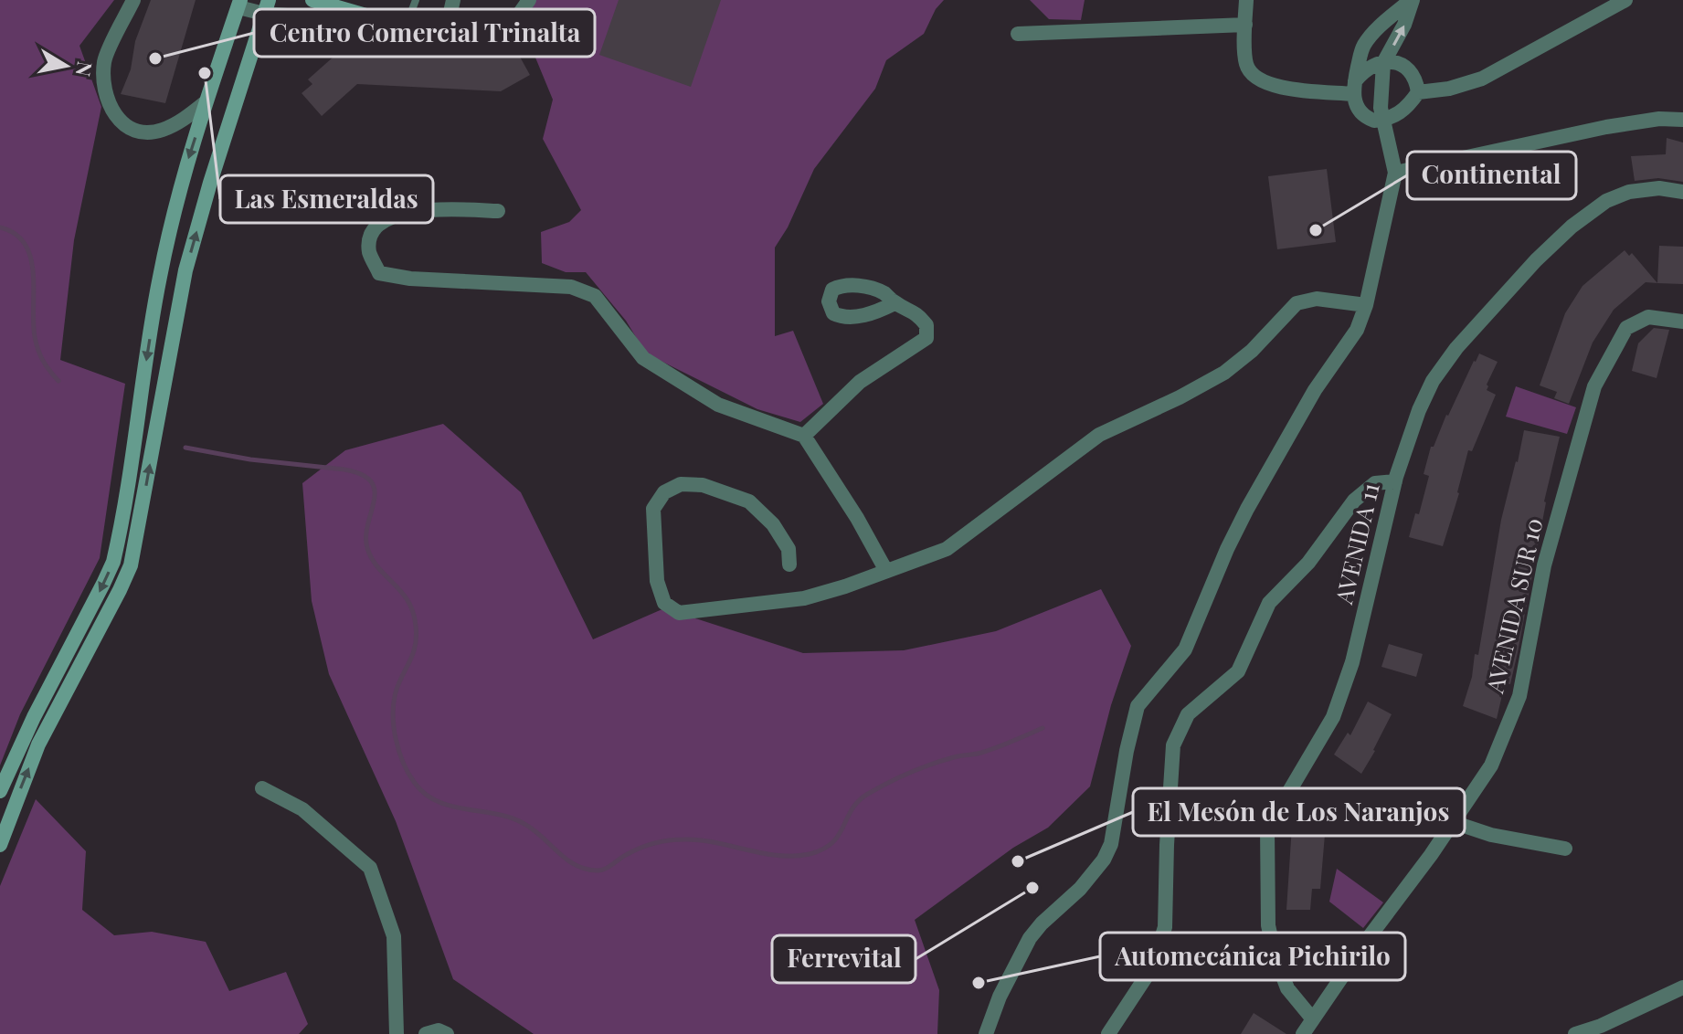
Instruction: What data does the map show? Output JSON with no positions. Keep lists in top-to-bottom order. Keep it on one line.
{"streets":{"street":["AVENIDA 11","AVENIDA SUR 10"]},"crossings":[["AVENIDA 11","AVENIDA SUR 10"]],"places":["Centro Comercial Trinalta","Las Esmeraldas","Continental","El Mesón de Los Naranjos","Ferrevital","Automecánica Pichirilo"],"north":"right"}
